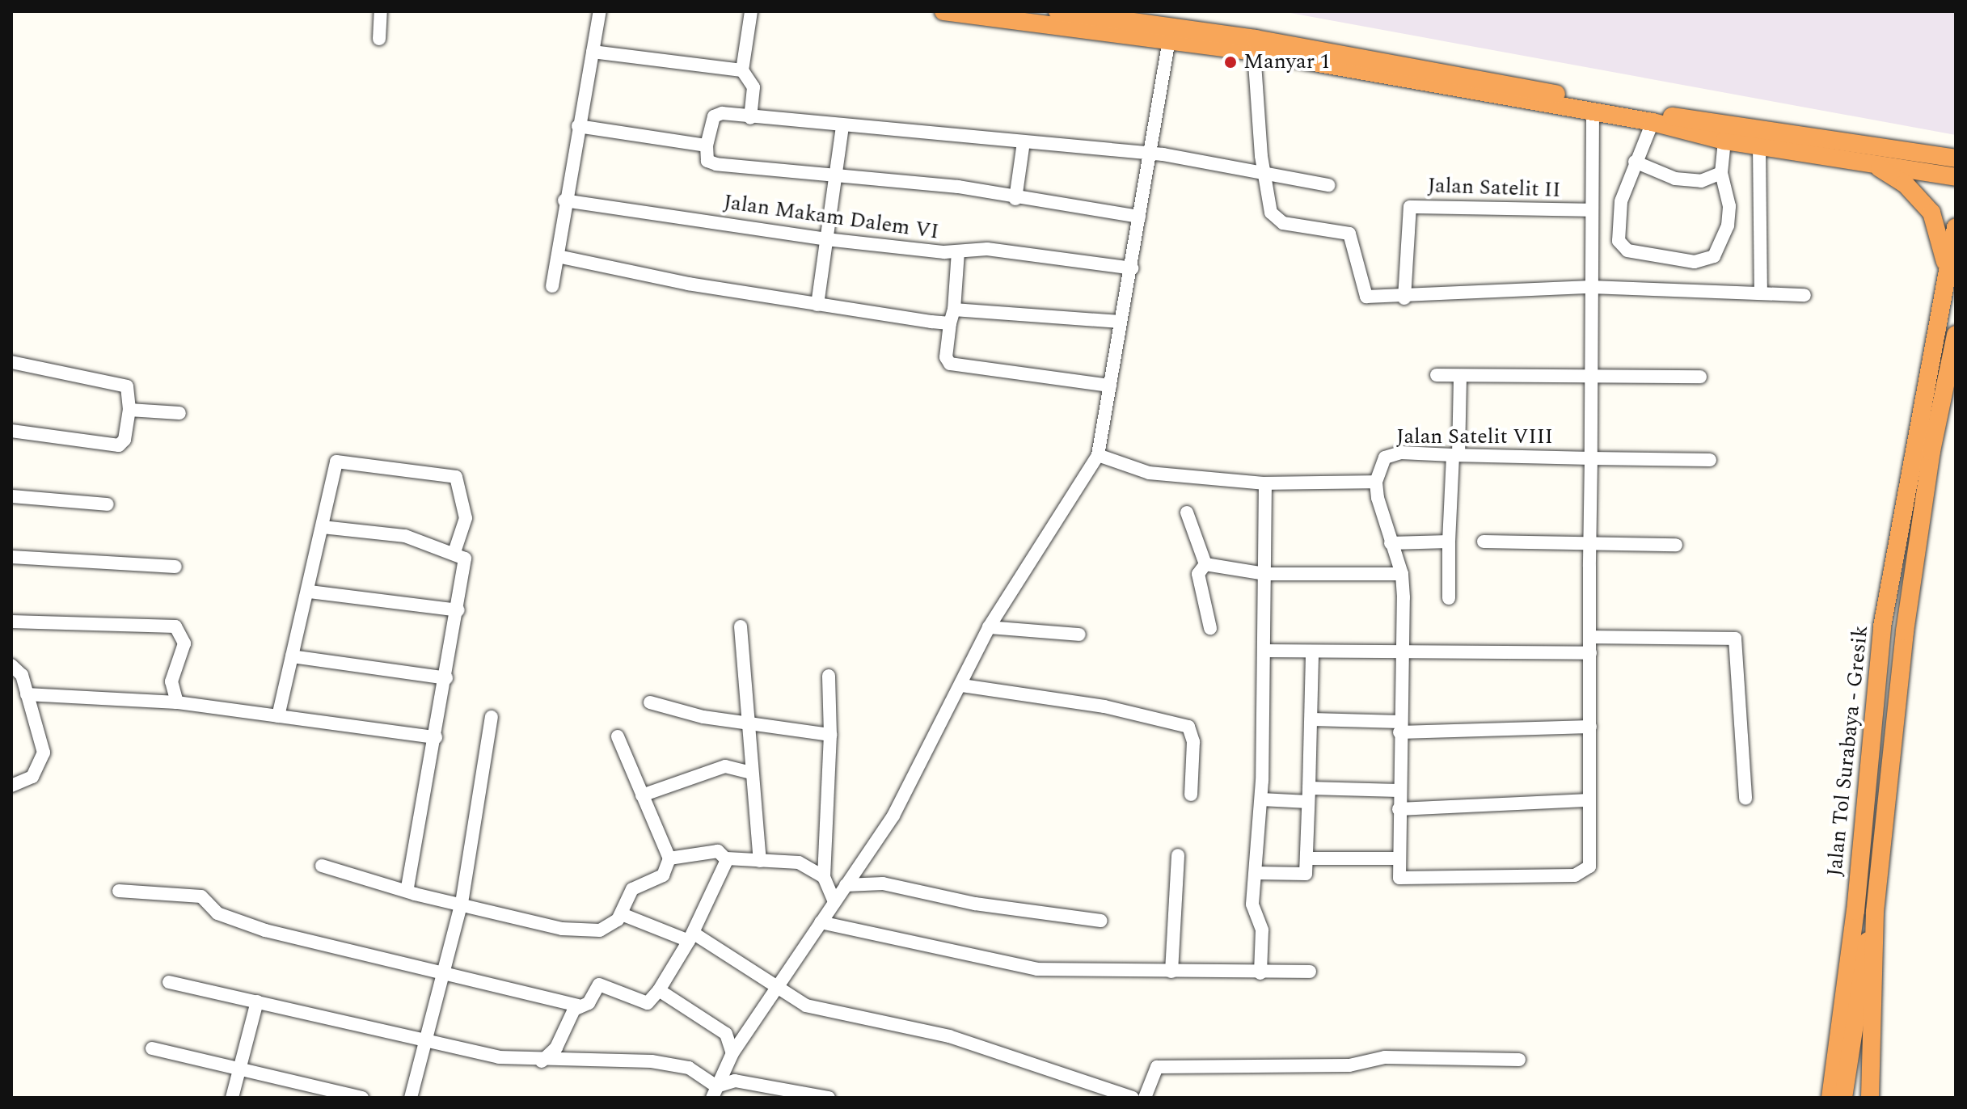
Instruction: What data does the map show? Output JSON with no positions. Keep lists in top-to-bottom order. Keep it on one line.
{"streets":{"highway":["Jalan Tol Surabaya - Gresik"],"street":["Jalan Satelit II","Jalan Makam Dalem VI","Jalan Satelit VIII"]},"places":["Manyar 1"]}
